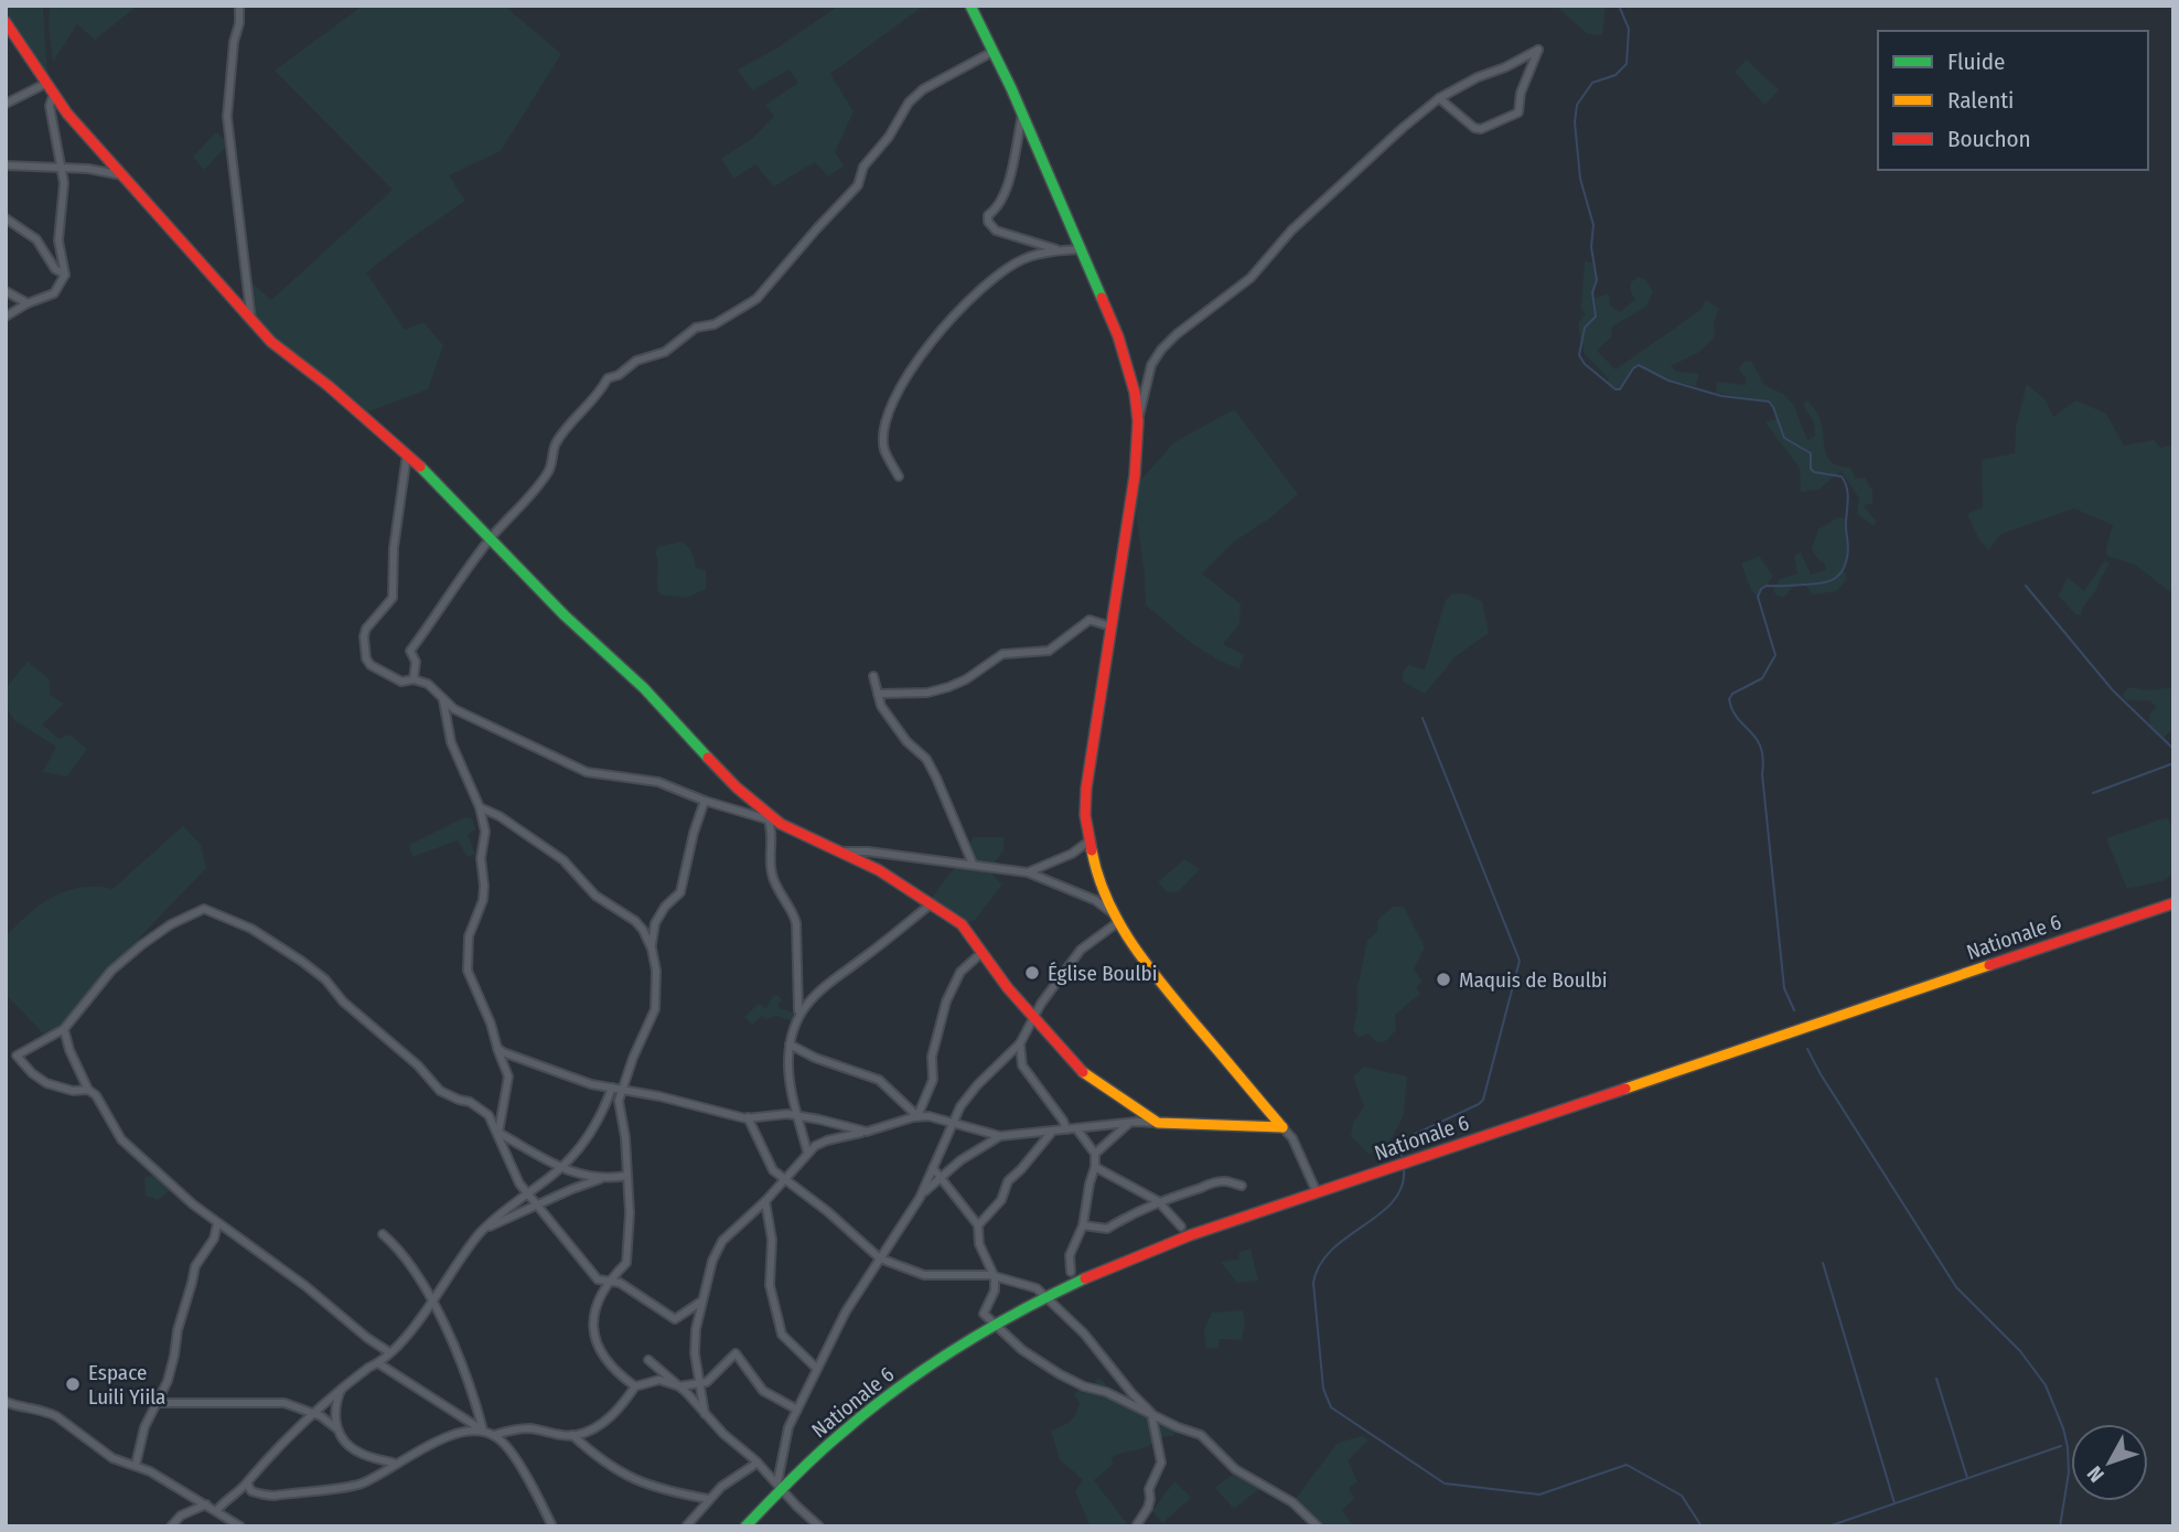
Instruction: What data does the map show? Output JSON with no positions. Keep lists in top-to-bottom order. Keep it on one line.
{"streets":{"street":["Nationale 6"]},"places":["Église Boulbi","Maquis de Boulbi","Espace Luili Yiila"],"legend":["Fluide","Ralenti","Bouchon"],"north":"bottom left"}
